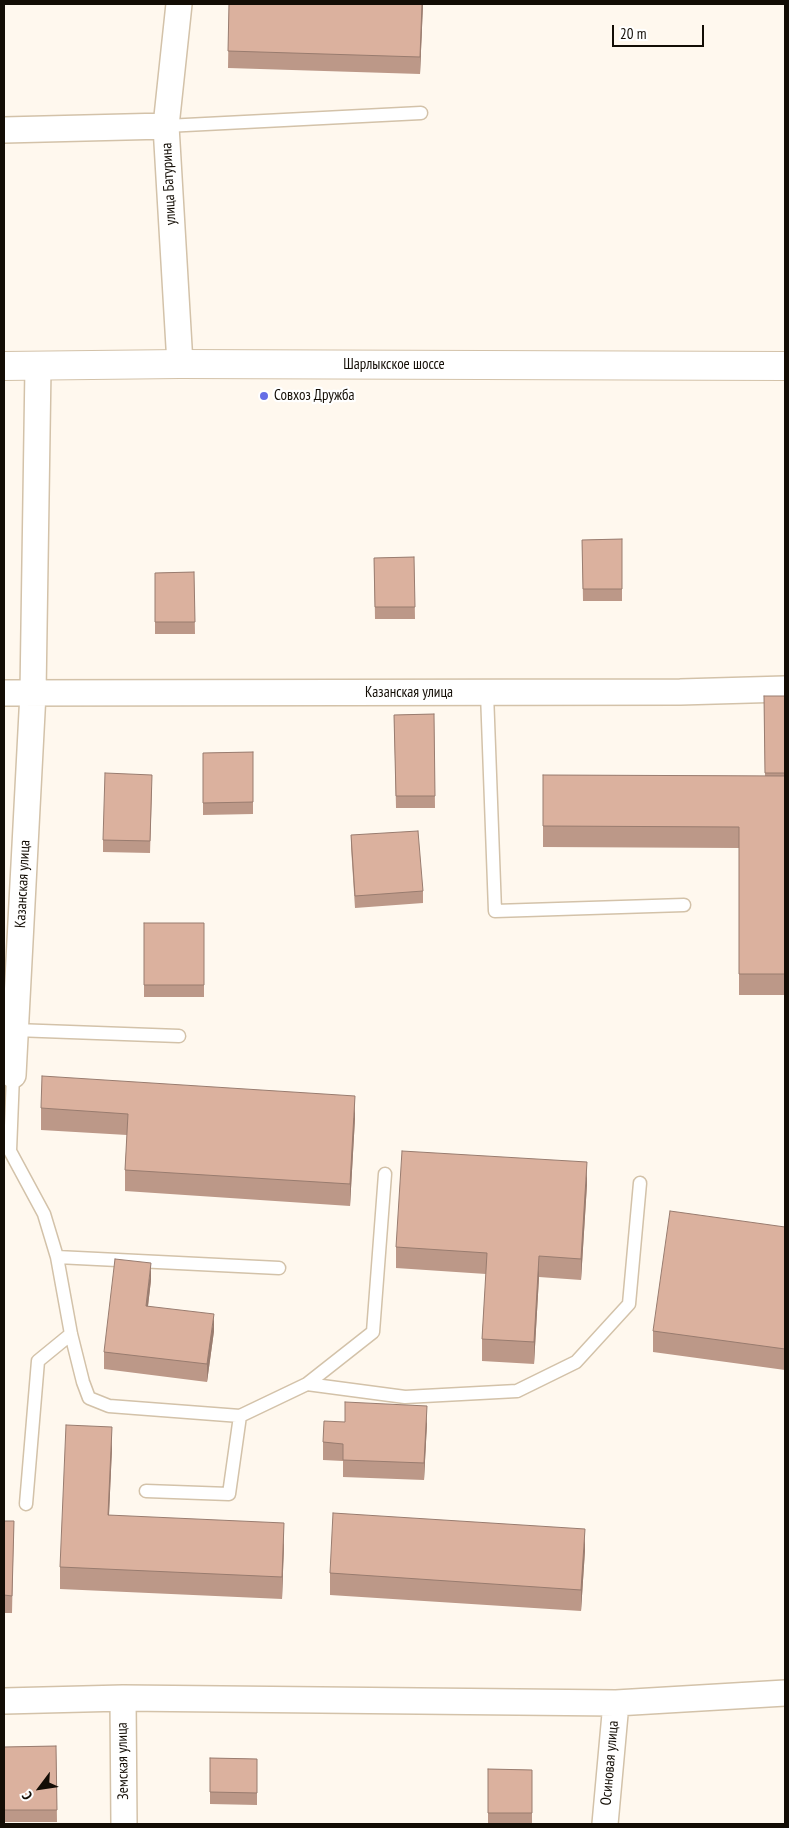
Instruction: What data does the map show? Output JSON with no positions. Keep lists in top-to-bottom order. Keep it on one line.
{"streets":{"main road":["Шарлыкское шоссе"],"street":["улица Батурина","Казанская улица","Земская улица","Осиновая улица"]},"crossings":[["улица Батурина","Шарлыкское шоссе"]],"places":["Совхоз Дружба"],"scale_bar":"20 m","north":"bottom left"}
